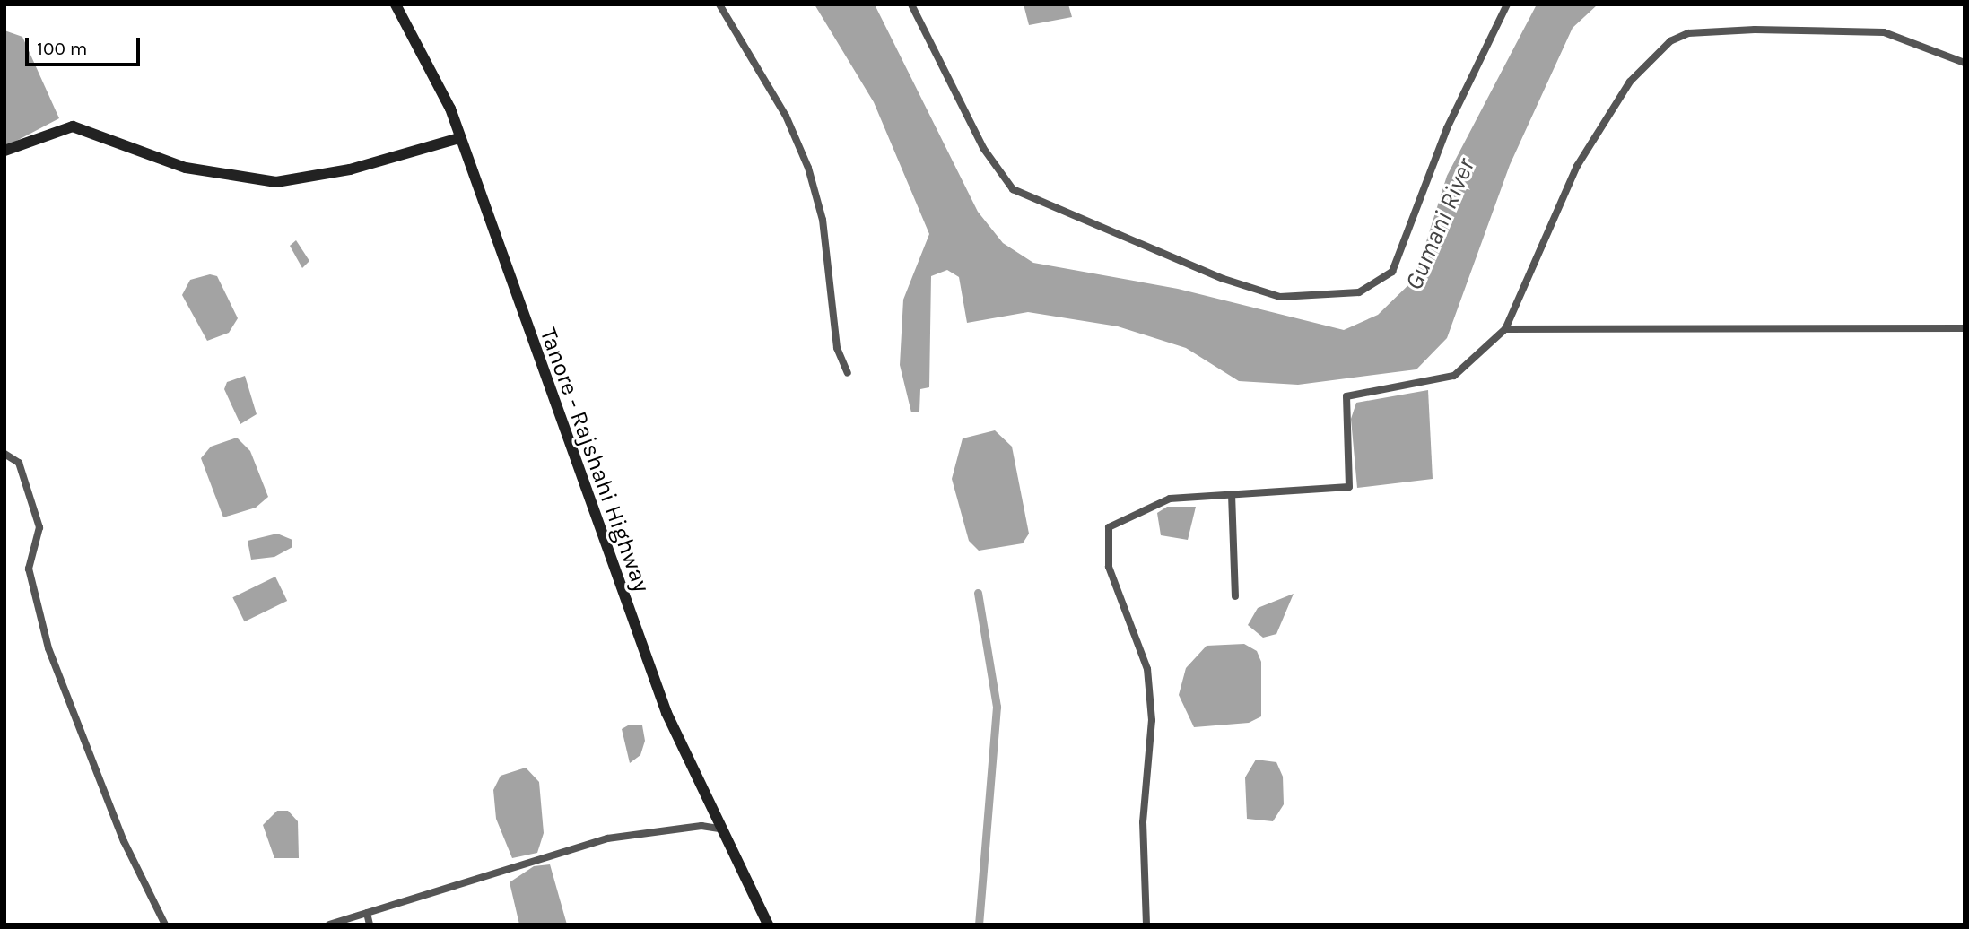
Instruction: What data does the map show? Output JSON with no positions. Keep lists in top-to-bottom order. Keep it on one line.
{"streets":{"main road":["Tanore - Rajshahi Highway"]},"water":["Gumani River"],"scale_bar":"100 m"}
